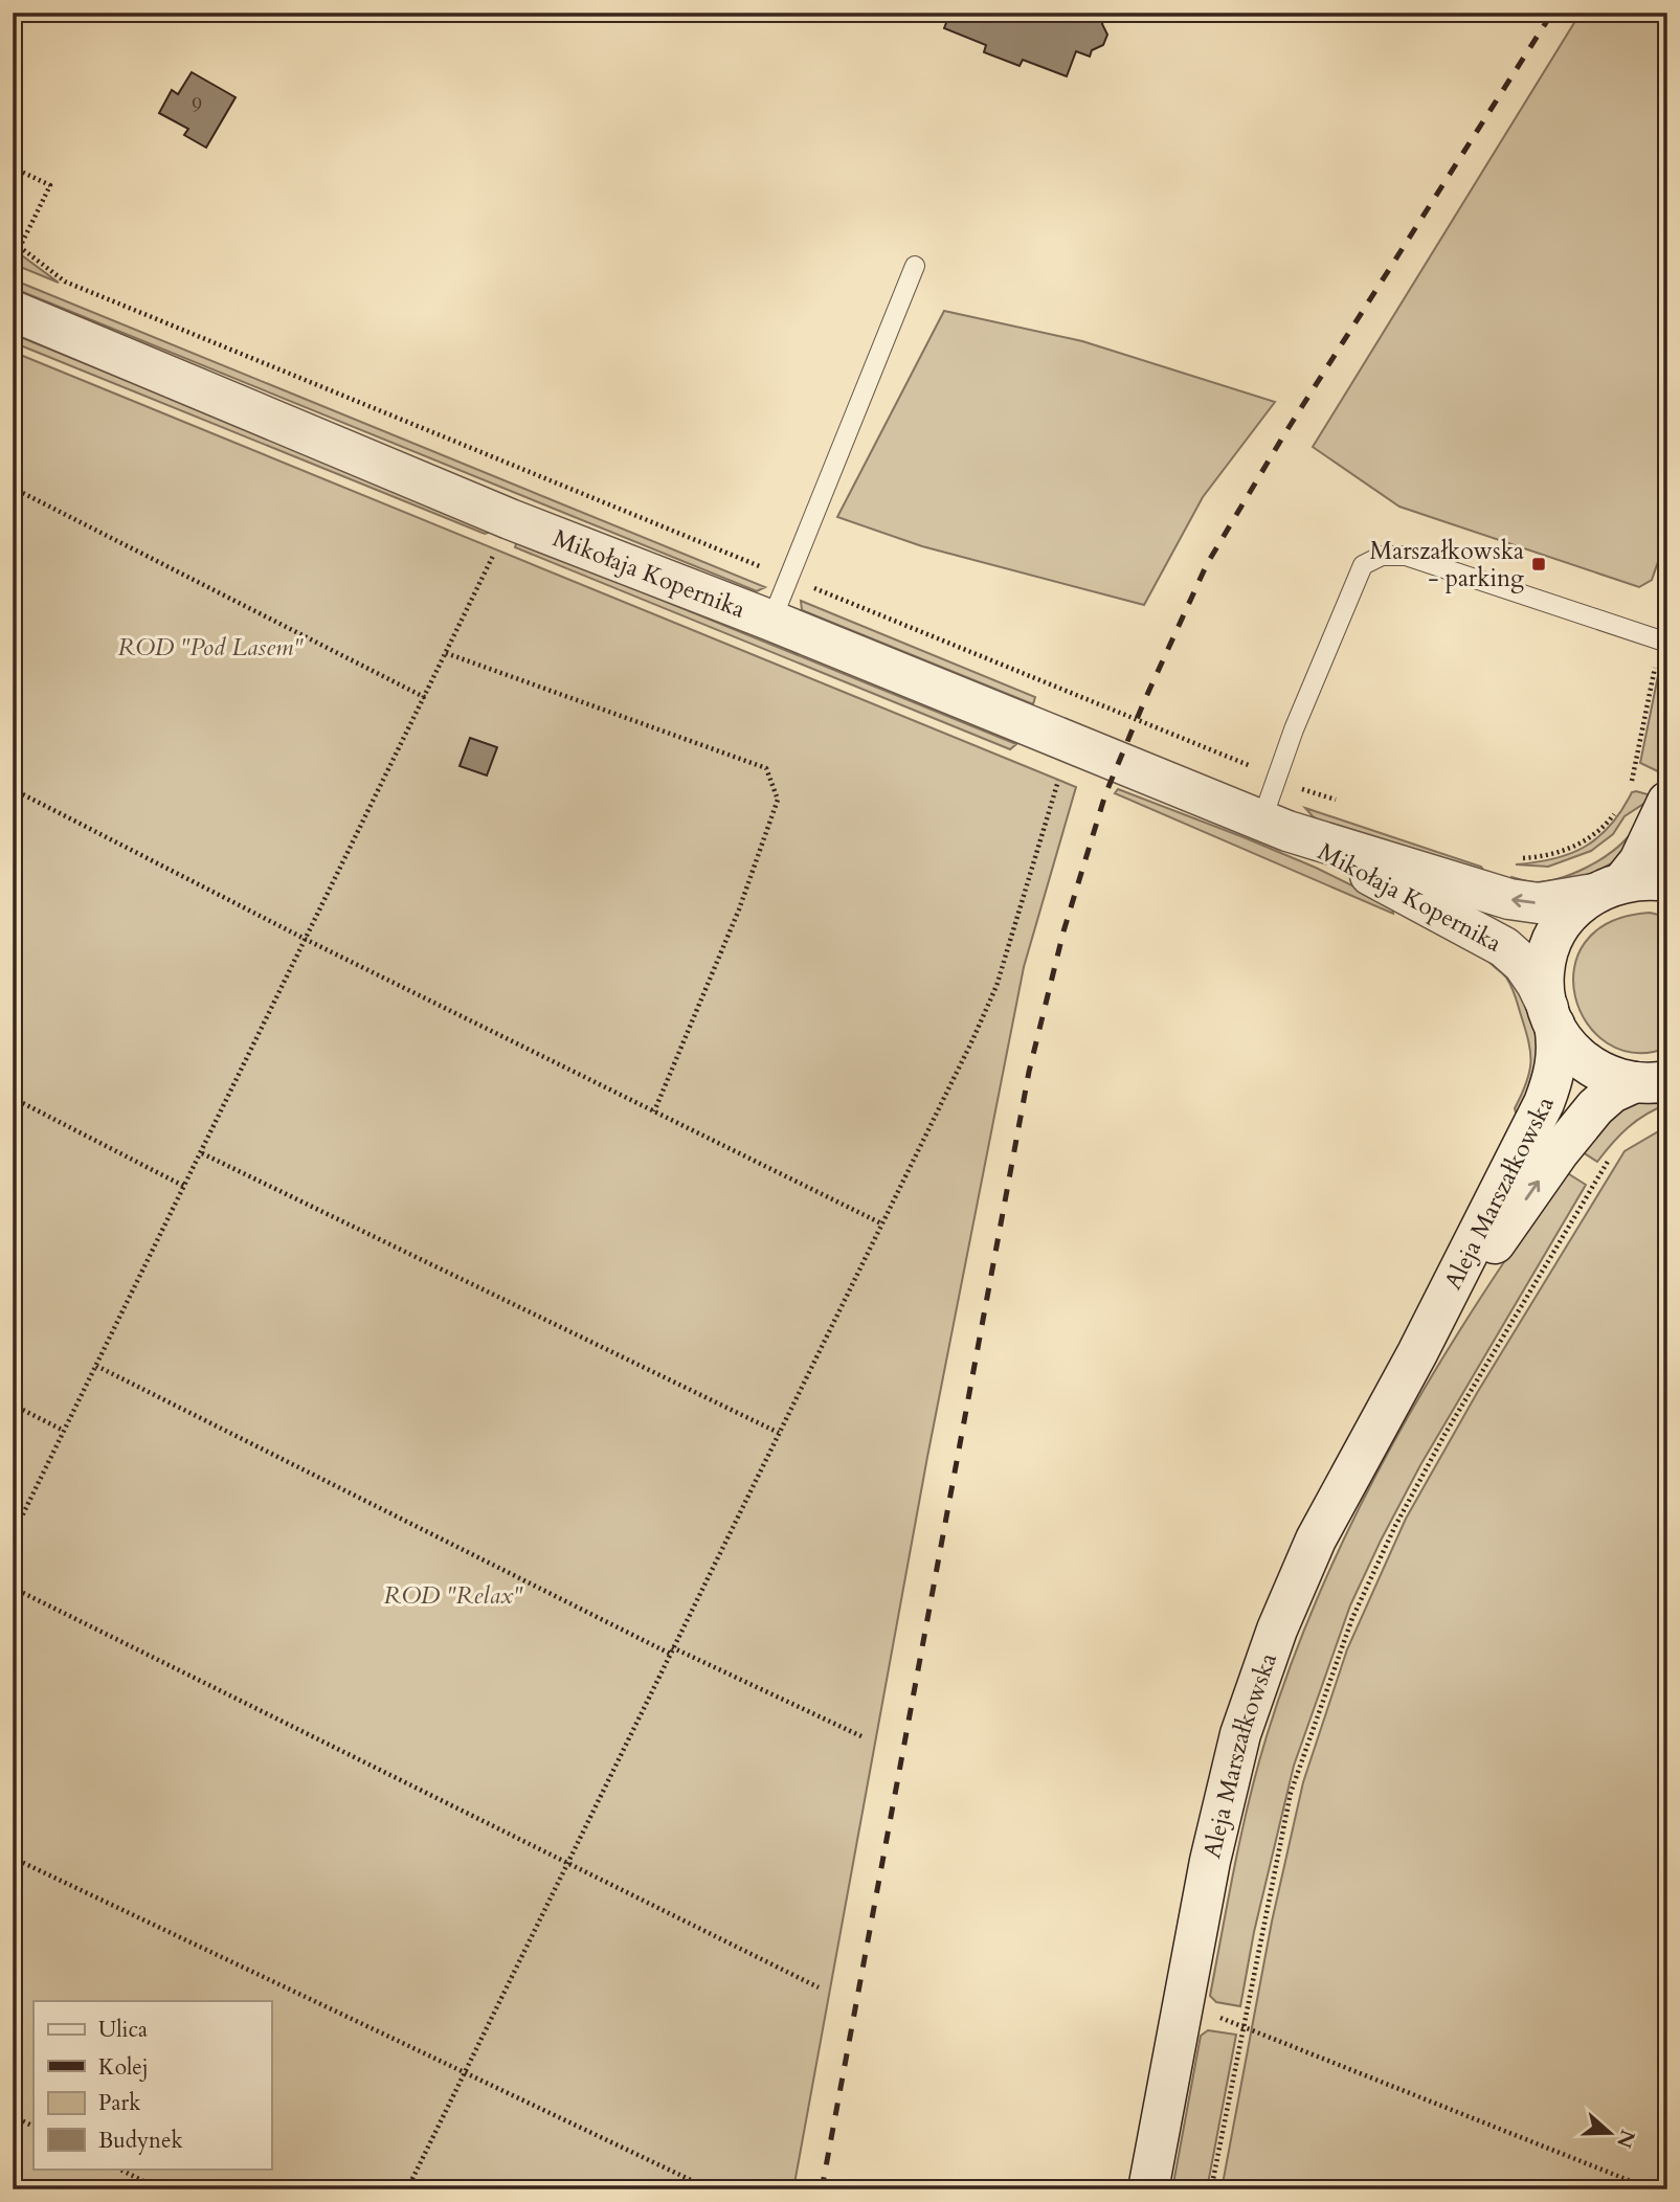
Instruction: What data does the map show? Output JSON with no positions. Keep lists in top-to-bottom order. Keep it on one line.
{"streets":{"main road":["Mikołaja Kopernika","Aleja Marszałkowska"]},"crossings":[["Mikołaja Kopernika","Aleja Marszałkowska"]],"parks":["ROD \"Pod Lasem\"","ROD \"Relax\""],"places":{"transit":["Marszałkowska - parking"]},"house_numbers":["9"],"legend":["Ulica","Kolej","Park","Budynek"],"north":"right"}
